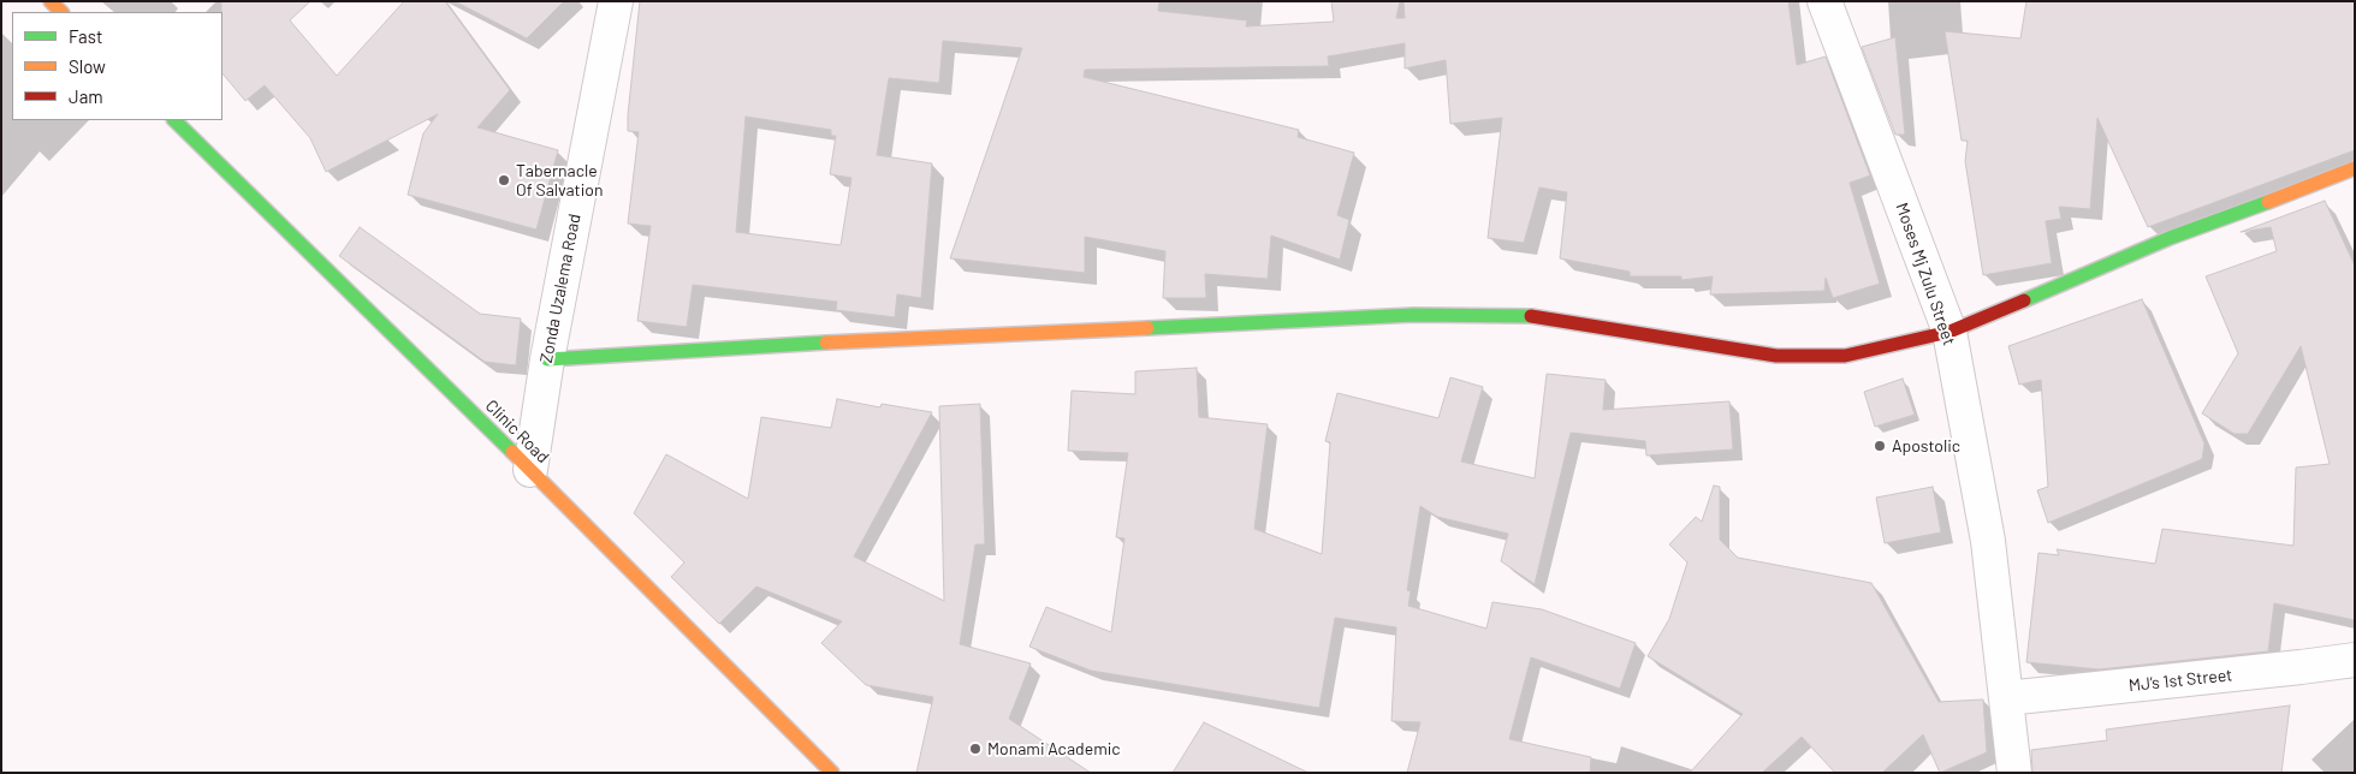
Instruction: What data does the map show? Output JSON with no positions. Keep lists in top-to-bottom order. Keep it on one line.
{"streets":{"street":["Moses Mj Zulu Street","Zonda Uzalema Road","Clinic Road","MJ’s 1st Street"]},"crossings":[["Moses Mj Zulu Street","MJ’s 1st Street"],["Zonda Uzalema Road","Clinic Road"]],"places":["Tabernacle Of Salvation","Apostolic","Monami Academic"],"legend":["Fast","Slow","Jam"]}
